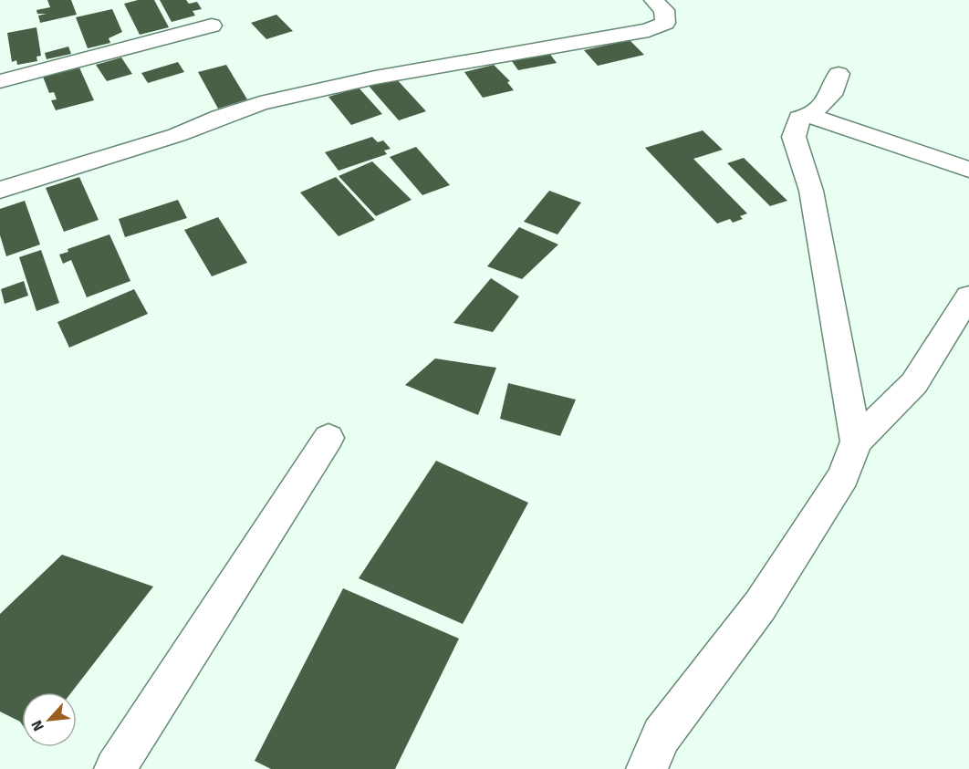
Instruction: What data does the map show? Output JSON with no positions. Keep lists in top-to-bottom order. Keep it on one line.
{"north":"bottom left"}
